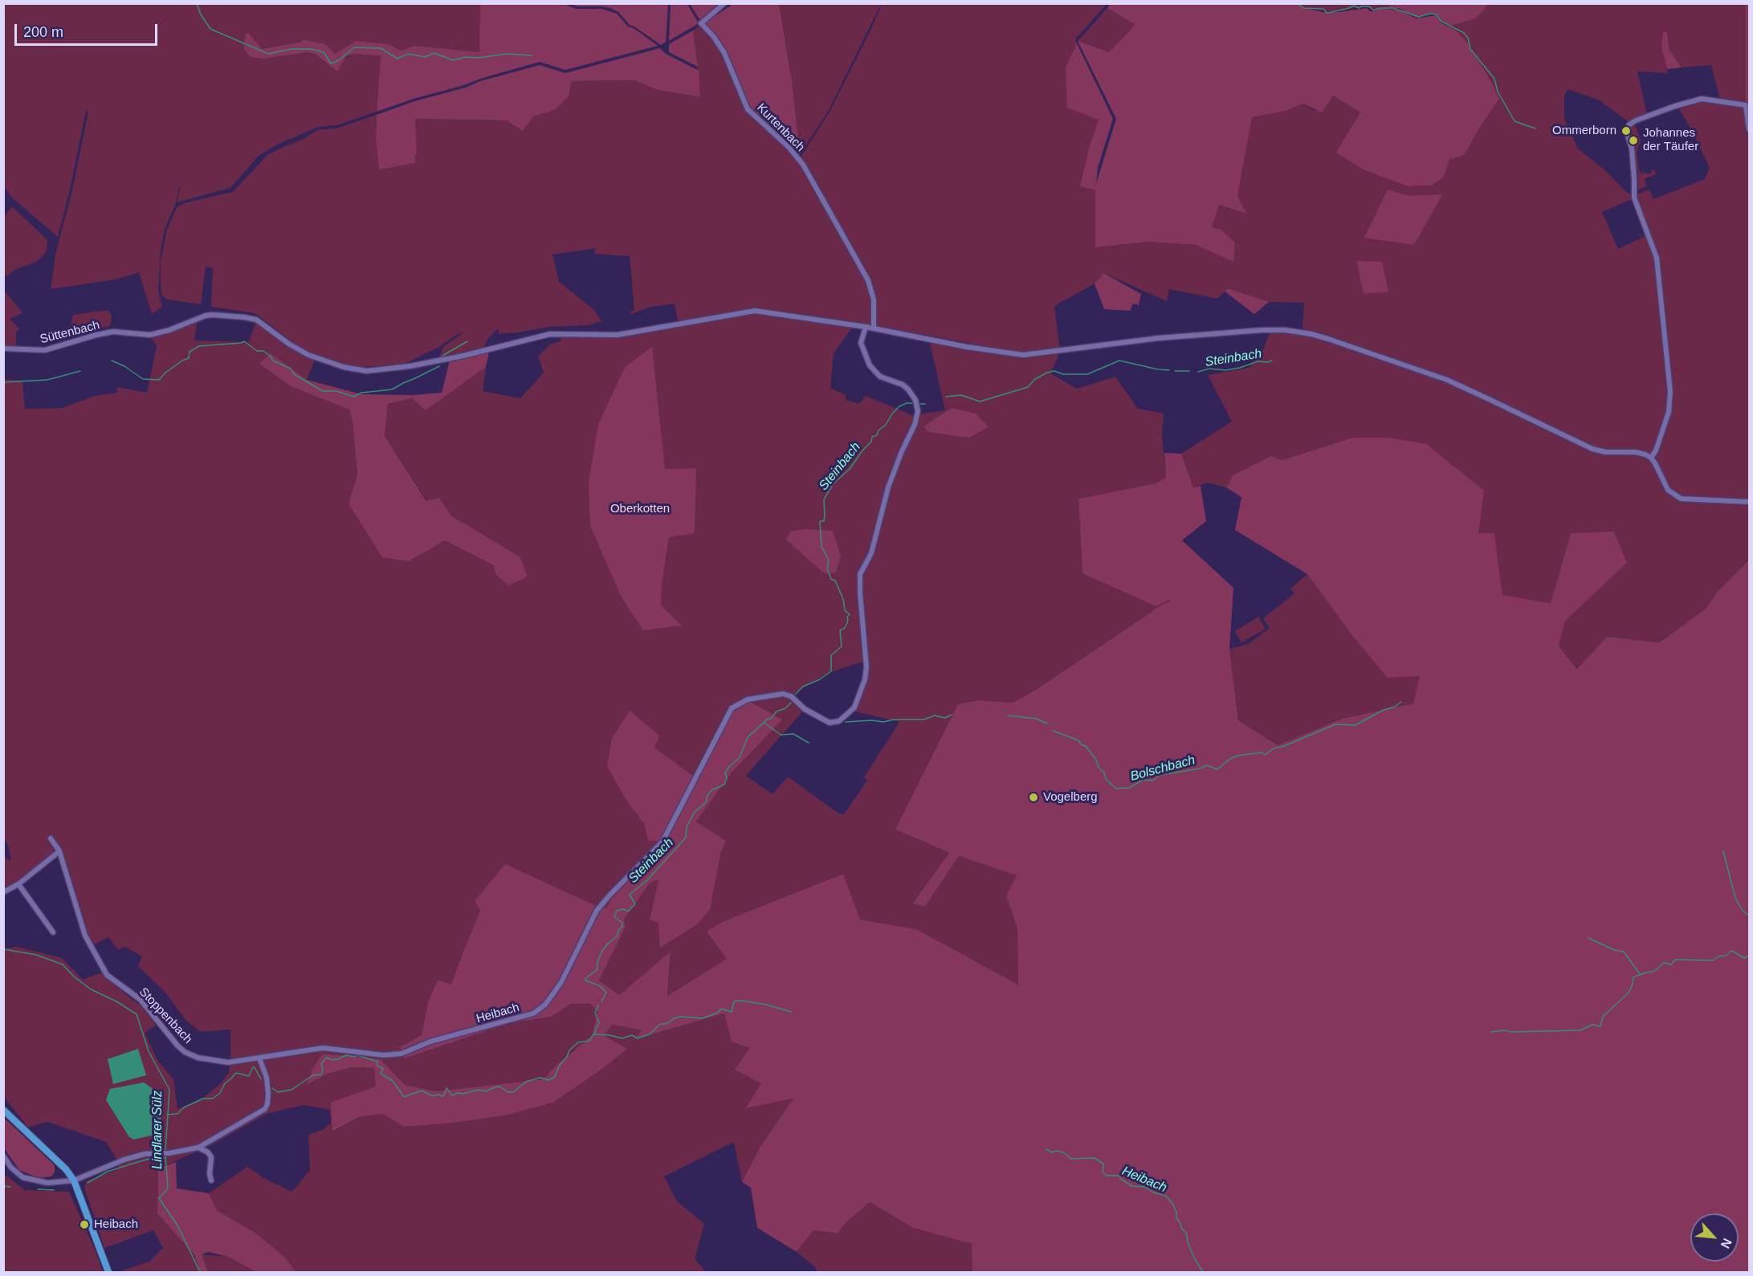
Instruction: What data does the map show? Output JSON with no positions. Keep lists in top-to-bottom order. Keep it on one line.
{"streets":{"street":["Kurtenbach","Süttenbach","Heibach","Stoppenbach"]},"crossings":[["Süttenbach","Heibach"],["Heibach","Stoppenbach"]],"water":["Steinbach","Bolschbach","Lindlarer Sülz","Heibach"],"parks":["Oberkotten"],"places":["Ommerborn","Johannes der Täufer","Vogelberg","Heibach"],"scale_bar":"200 m","north":"bottom right"}
